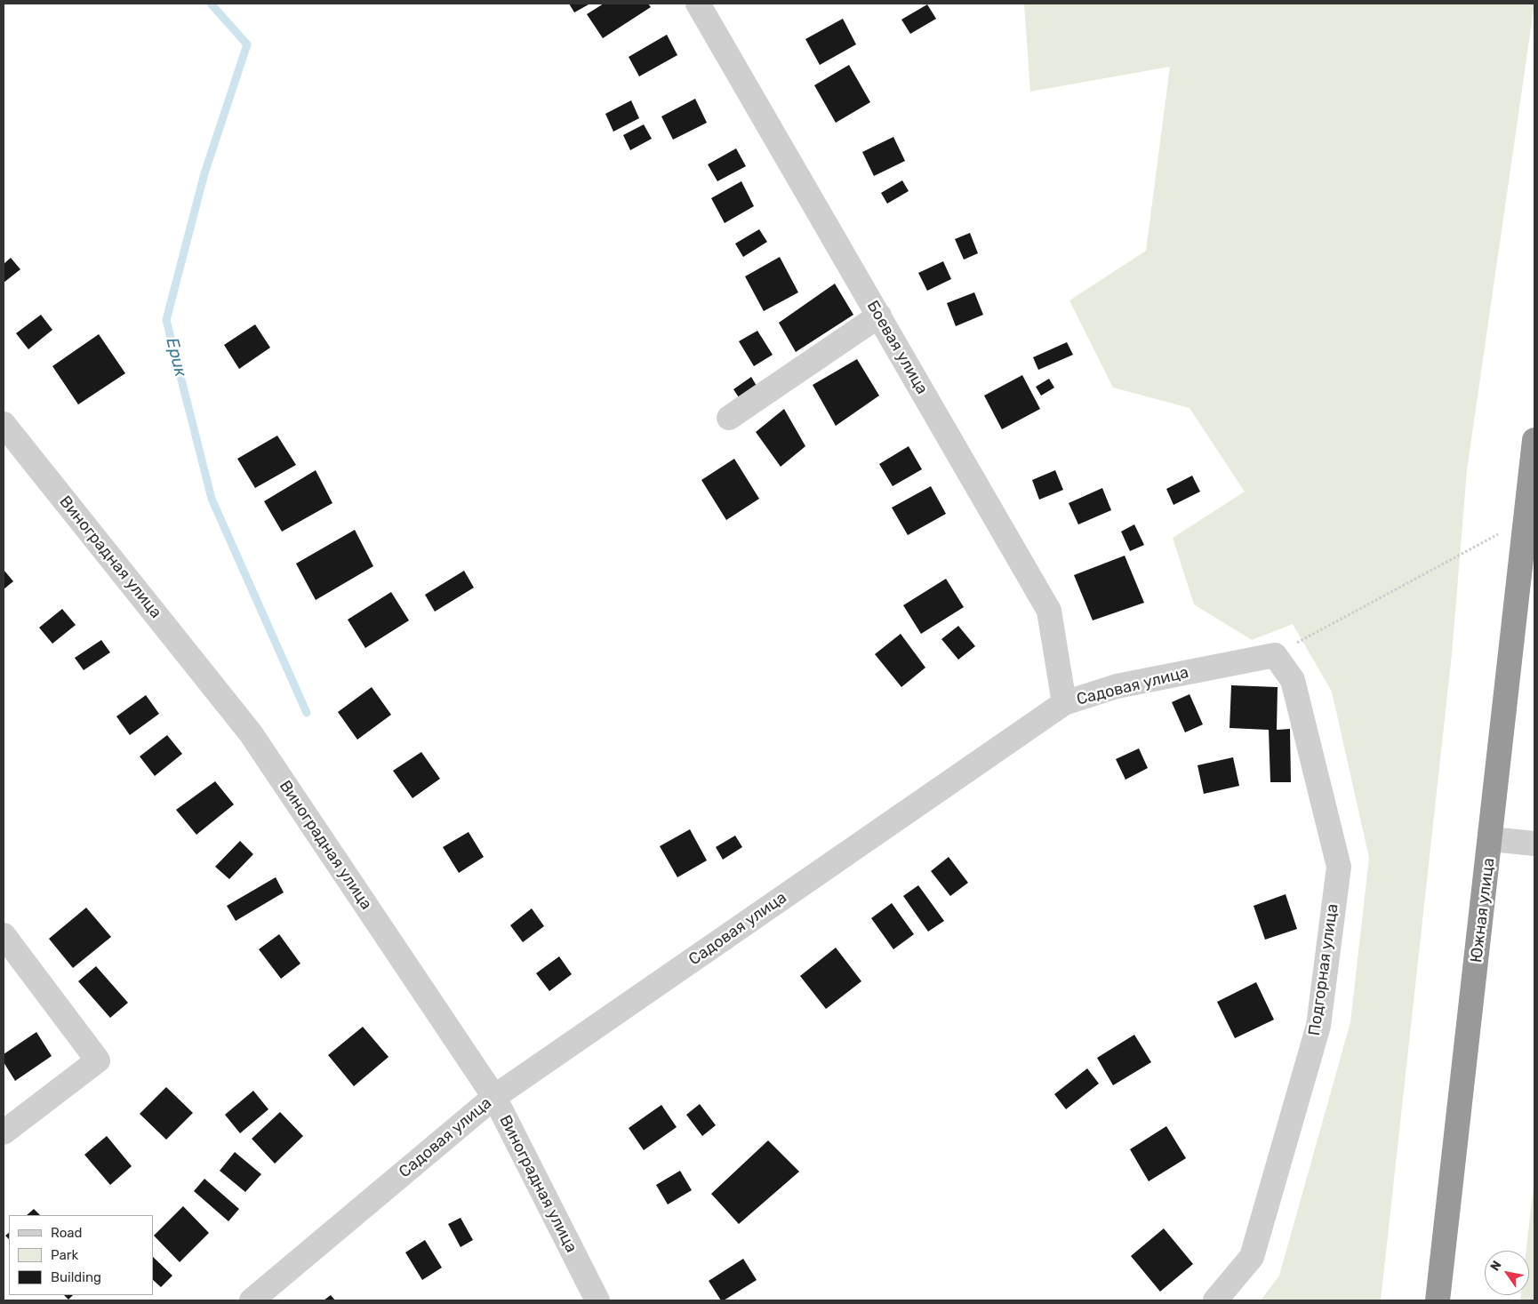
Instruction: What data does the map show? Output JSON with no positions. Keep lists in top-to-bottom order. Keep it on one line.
{"streets":{"highway":["Южная улица"],"street":["Боевая улица","Виноградная улица","Садовая улица","Подгорная улица"]},"crossings":[["Боевая улица","Садовая улица"],["Виноградная улица","Садовая улица"],["Садовая улица","Подгорная улица"]],"water":["Ерик"],"legend":["Road","Park","Building"],"north":"top left"}
